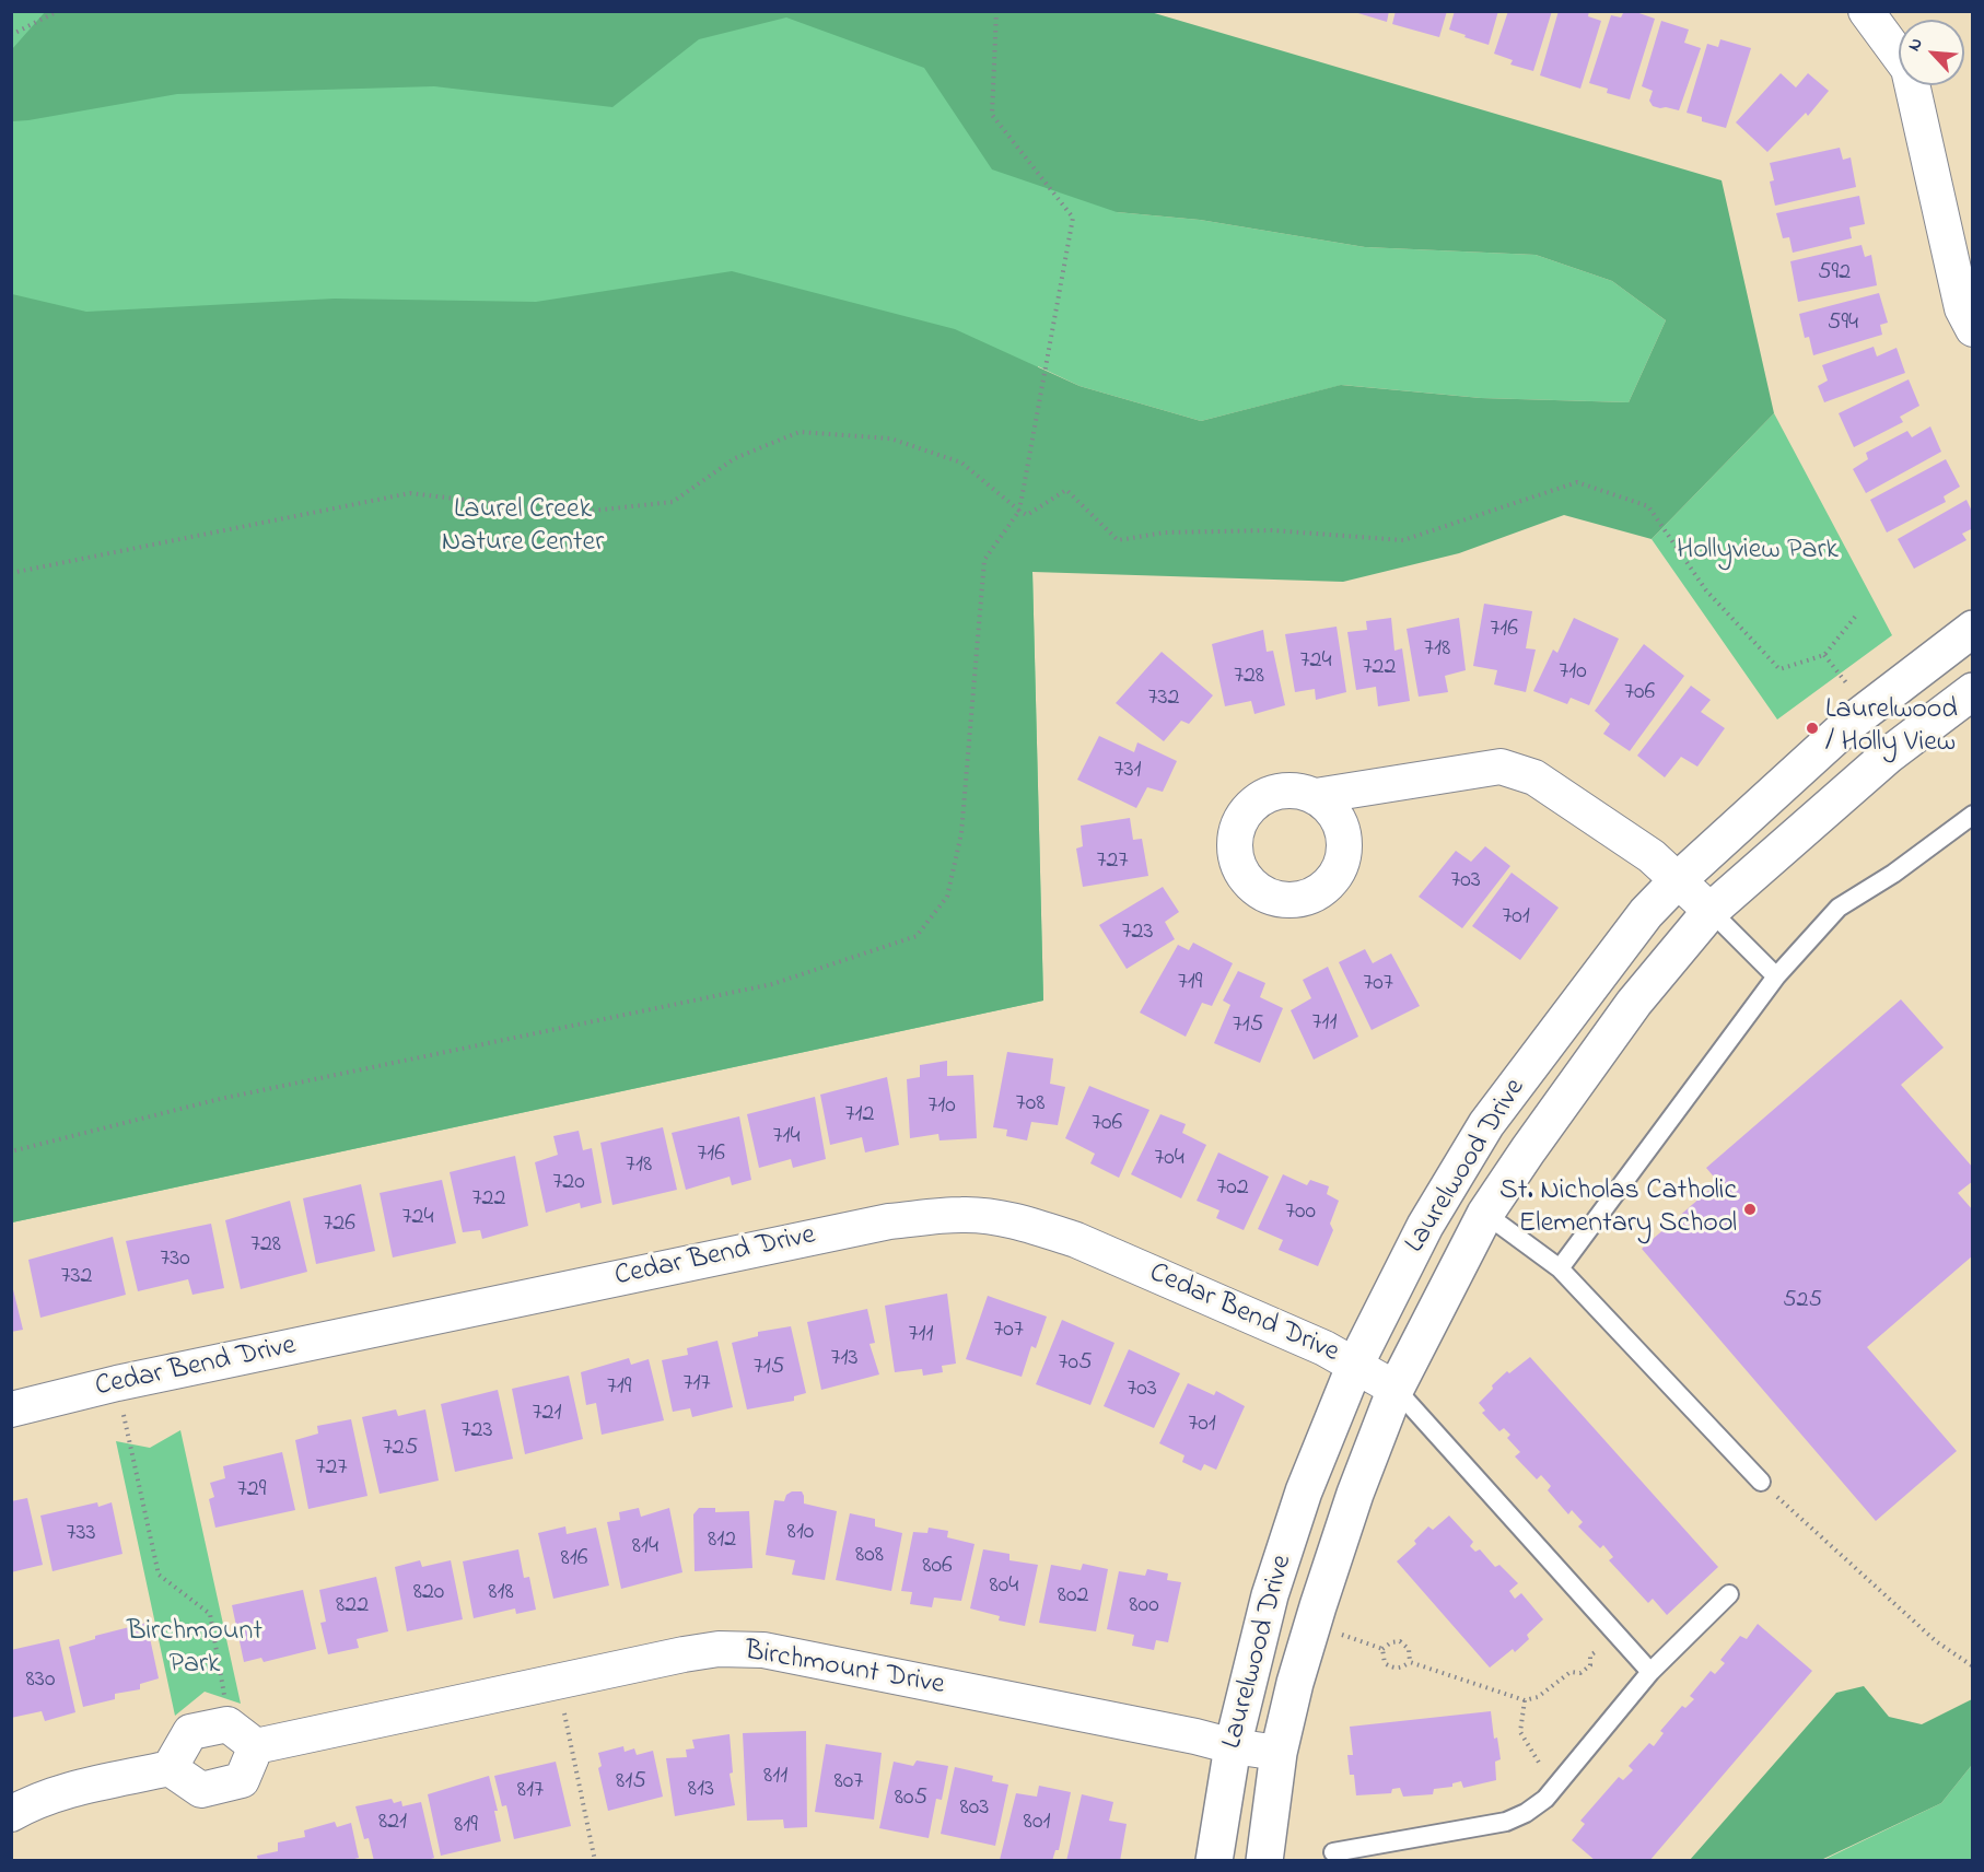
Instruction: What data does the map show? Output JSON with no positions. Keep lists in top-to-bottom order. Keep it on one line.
{"streets":{"street":["Laurelwood Drive","Cedar Bend Drive","Birchmount Drive"]},"crossings":[["Laurelwood Drive","Cedar Bend Drive"],["Laurelwood Drive","Birchmount Drive"]],"parks":["Laurel Creek Nature Center","Hollyview Park","Birchmount Park"],"places":["Laurelwood / Holly View","St. Nicholas Catholic Elementary School"],"house_numbers":["592","594","716","718","724","722","710","728","706","732","731","727","703","701","723","719","707","711","715","708","710","712","706","714","716","704","718","720","702","722","700","724","726","728","730","732","525","707","711","713","705","715","717","719","703","721","701","723","725","727","729","810","733","812","814","808","816","806","804","820","818","802","822","800","830","811","815","807","813","817","805","803","821","801","819"],"north":"top left"}
